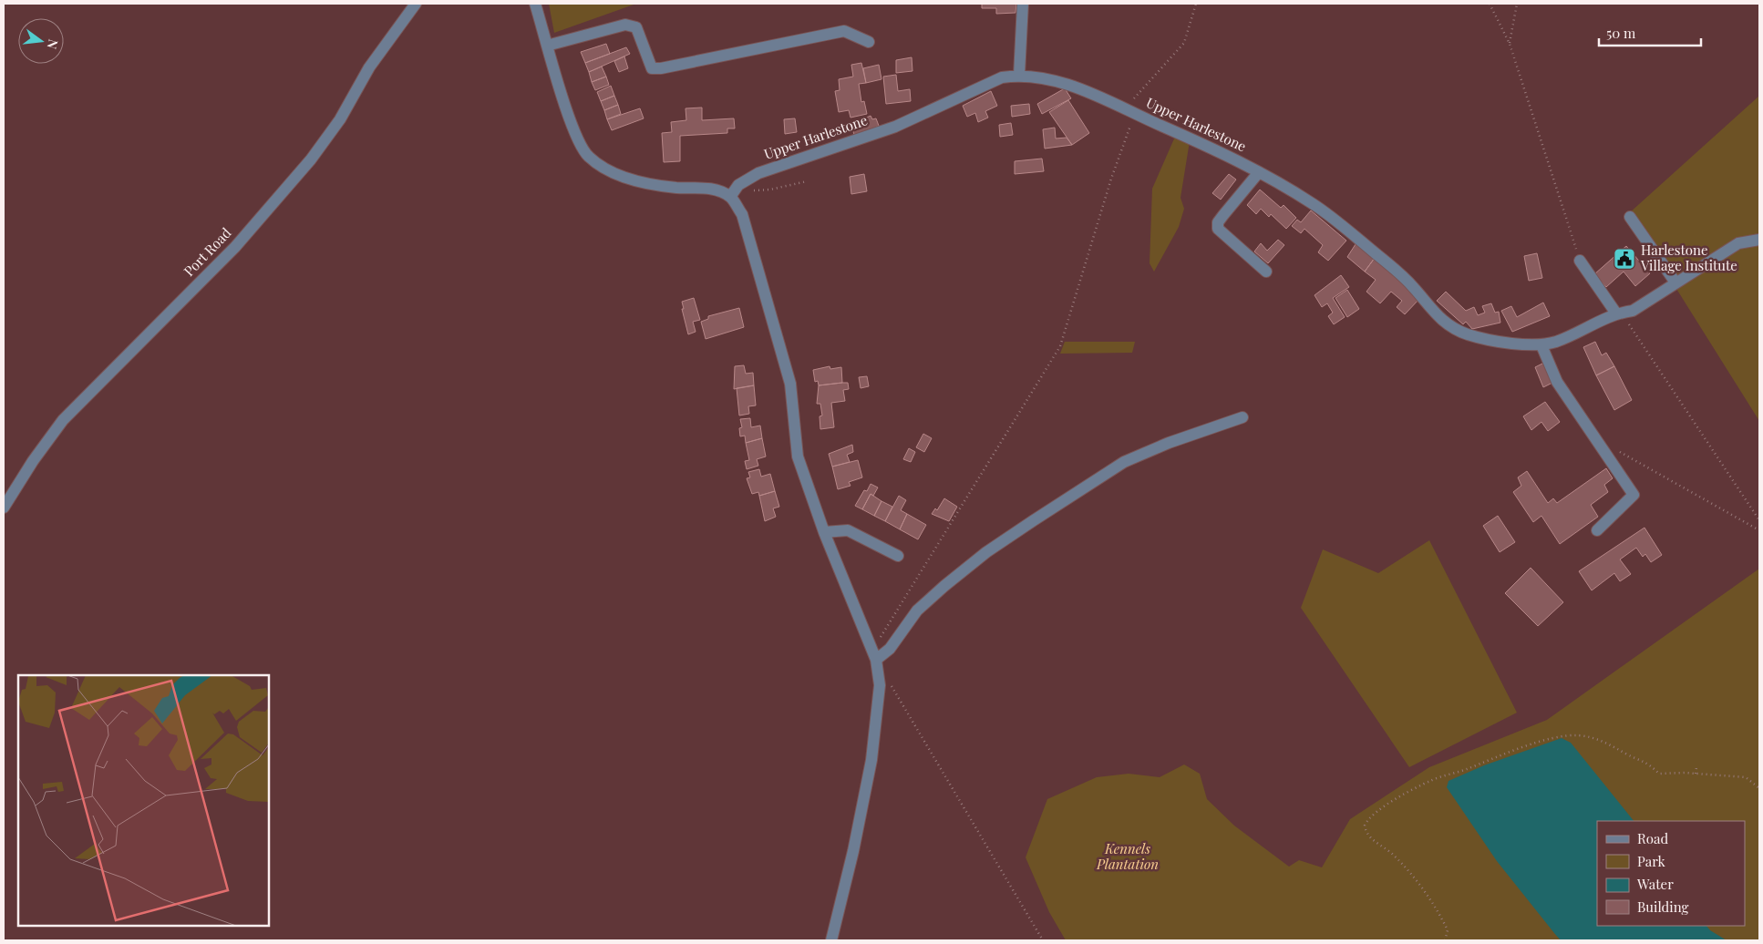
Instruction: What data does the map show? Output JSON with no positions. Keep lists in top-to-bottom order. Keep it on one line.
{"streets":{"street":["Upper Harlestone","Port Road"]},"parks":["Kennels Plantation"],"places":{"public building":["Harlestone Village Institute"]},"legend":["Road","Park","Water","Building"],"scale_bar":"50 m","north":"right"}
